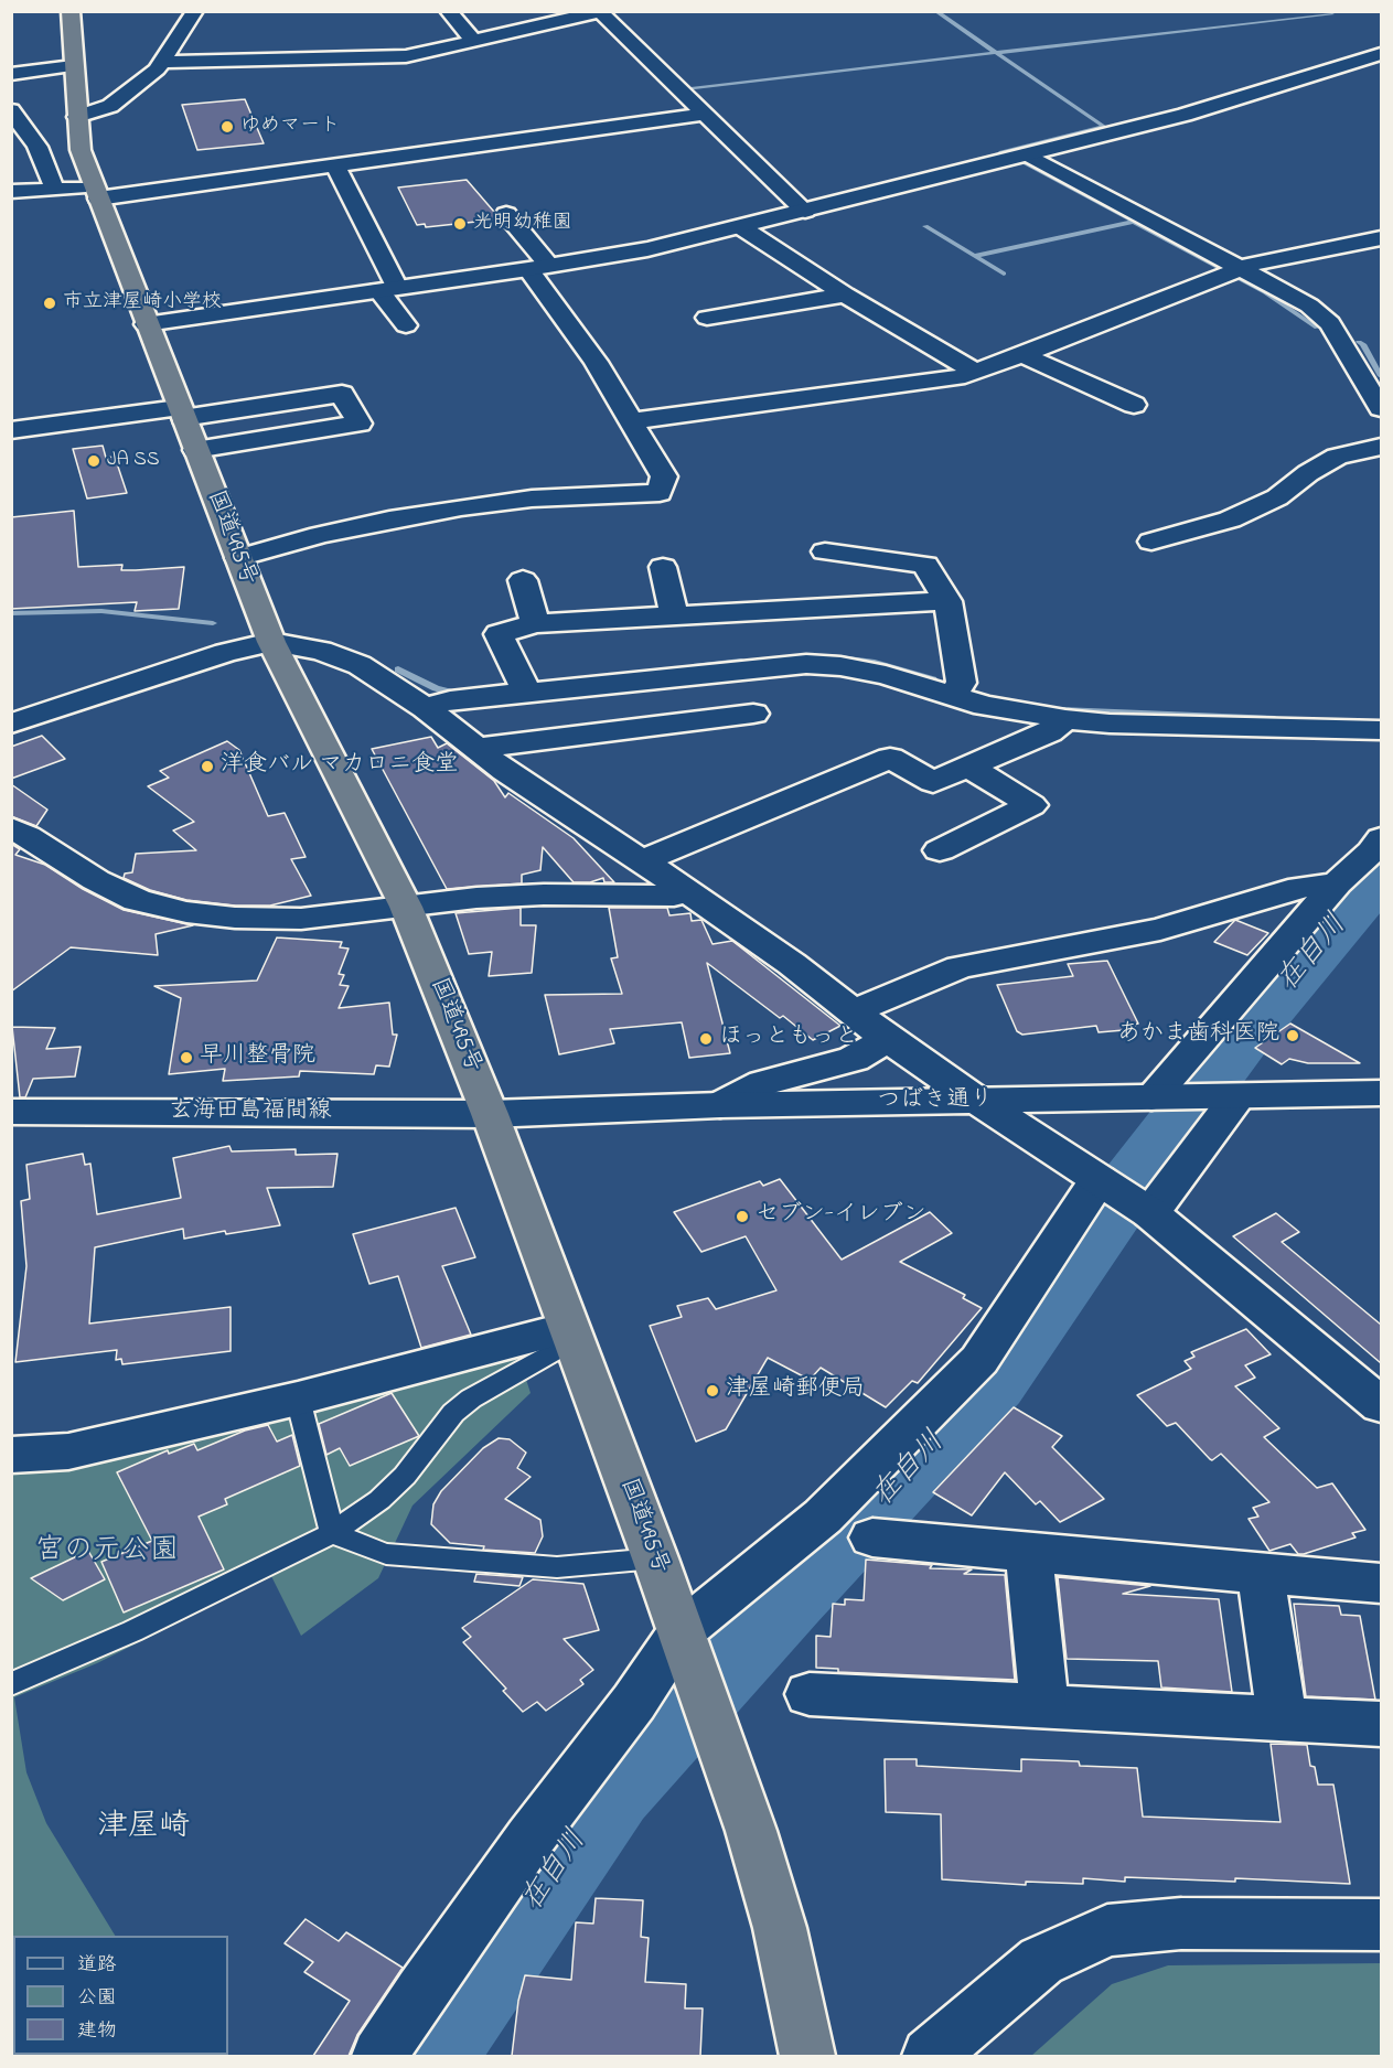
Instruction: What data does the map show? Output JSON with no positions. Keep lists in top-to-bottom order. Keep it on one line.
{"streets":{"highway":["国道495号"],"street":["つばき通り","玄海田島福間線"]},"crossings":[["国道495号","つばき通り"],["国道495号","玄海田島福間線"],["つばき通り","玄海田島福間線"]],"districts":["津屋崎"],"water":["在自川"],"parks":["宮の元公園"],"places":["ゆめマート","光明幼稚園","市立津屋崎小学校","JA SS","洋食バル マカロニ食堂","あかま歯科医院","ほっともっと","早川整骨院","セブン-イレブン","津屋崎郵便局"],"legend":["道路","公園","建物"]}
